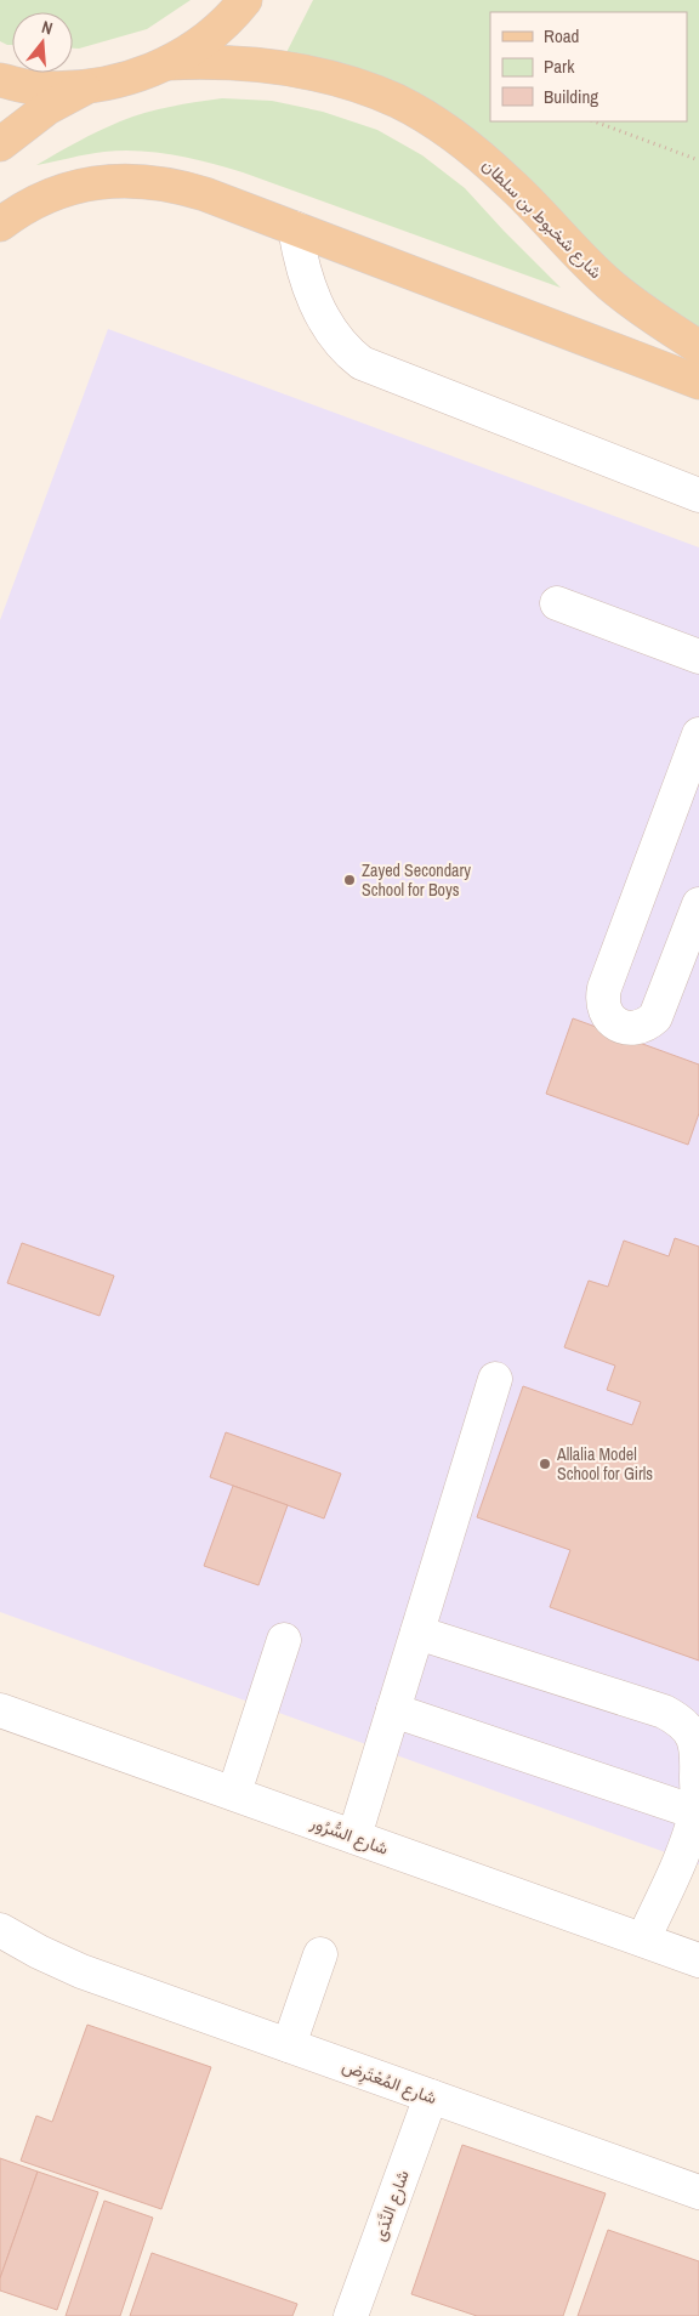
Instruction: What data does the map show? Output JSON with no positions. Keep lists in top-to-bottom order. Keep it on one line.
{"streets":{"main road":["شارع شخبوط بن سلطان"],"street":["شارع السُّرُور","شارع المُعْتَرِض","شارع النَّدَى"]},"crossings":[["شارع المُعْتَرِض","شارع النَّدَى"]],"places":["Zayed Secondary School for Boys","Allalia Model School for Girls"],"legend":["Road","Park","Building"],"north":"top"}
